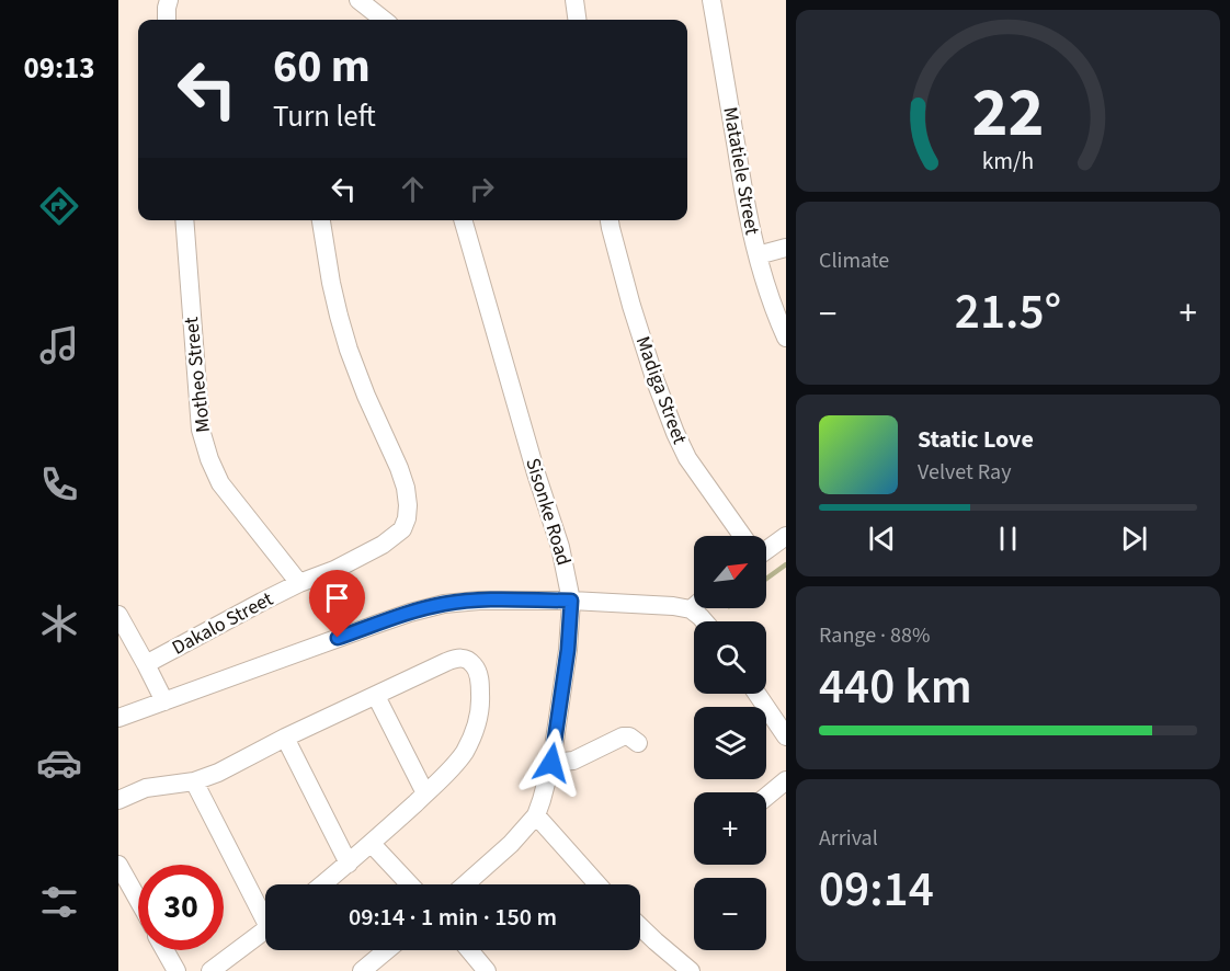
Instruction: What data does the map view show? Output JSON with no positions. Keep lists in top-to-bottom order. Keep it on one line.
{"streets":{"street":["Matatiele Street","Motheo Street","Madiga Street","Sisonke Road","Dakalo Street"]},"crossings":[["Motheo Street","Dakalo Street"]],"north":"top right","page":{"tabs":"09:13","turn":["60 m","Turn left"],"tile":["Climate",["Range · 88%","440 km"],["Arrival","09:14"]],"heat":["−","21.5°","+"],"song":["Static Love","Velvet Ray"],"map_buttons":["+","−"],"limit":"30","trip":"09:14 · 1 min · 150 m","gauge":["22","km/h"]}}
